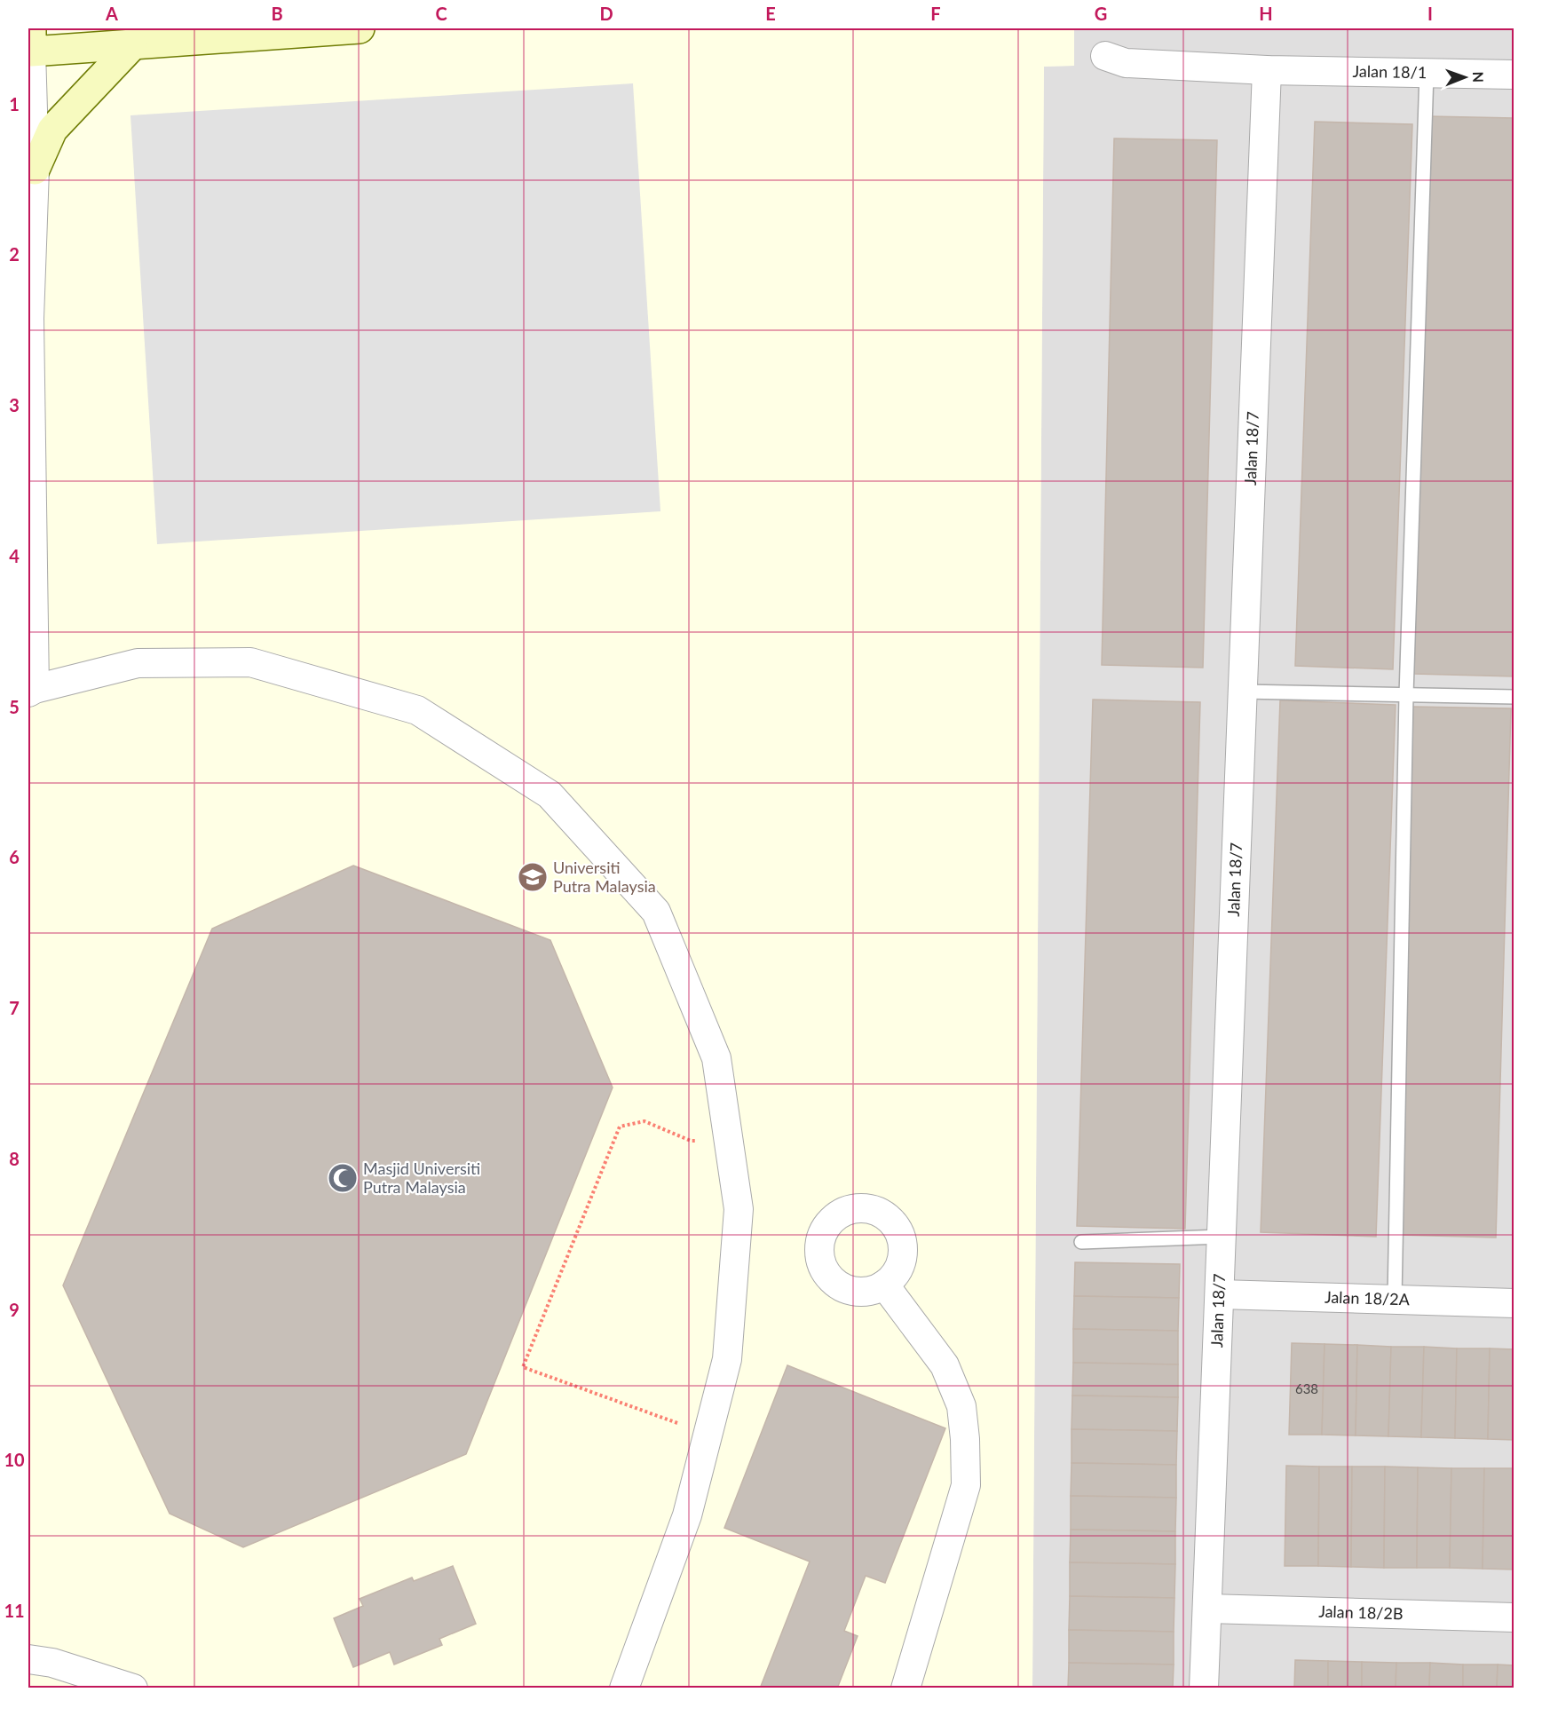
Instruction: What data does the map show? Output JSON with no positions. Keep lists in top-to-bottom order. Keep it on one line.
{"streets":{"street":["Jalan 18/1","Jalan 18/7","Jalan 18/2A","Jalan 18/2B"]},"crossings":[["Jalan 18/1","Jalan 18/7"],["Jalan 18/7","Jalan 18/2A"],["Jalan 18/7","Jalan 18/2B"]],"places":{"school or university":["Universiti Putra Malaysia"],"mosque":["Masjid Universiti Putra Malaysia"]},"house_numbers":["638"],"north":"right","grid":{"columns":["A","B","C","D","E","F","G","H","I"],"rows":["1","2","3","4","5","6","7","8","9","10","11"]}}
